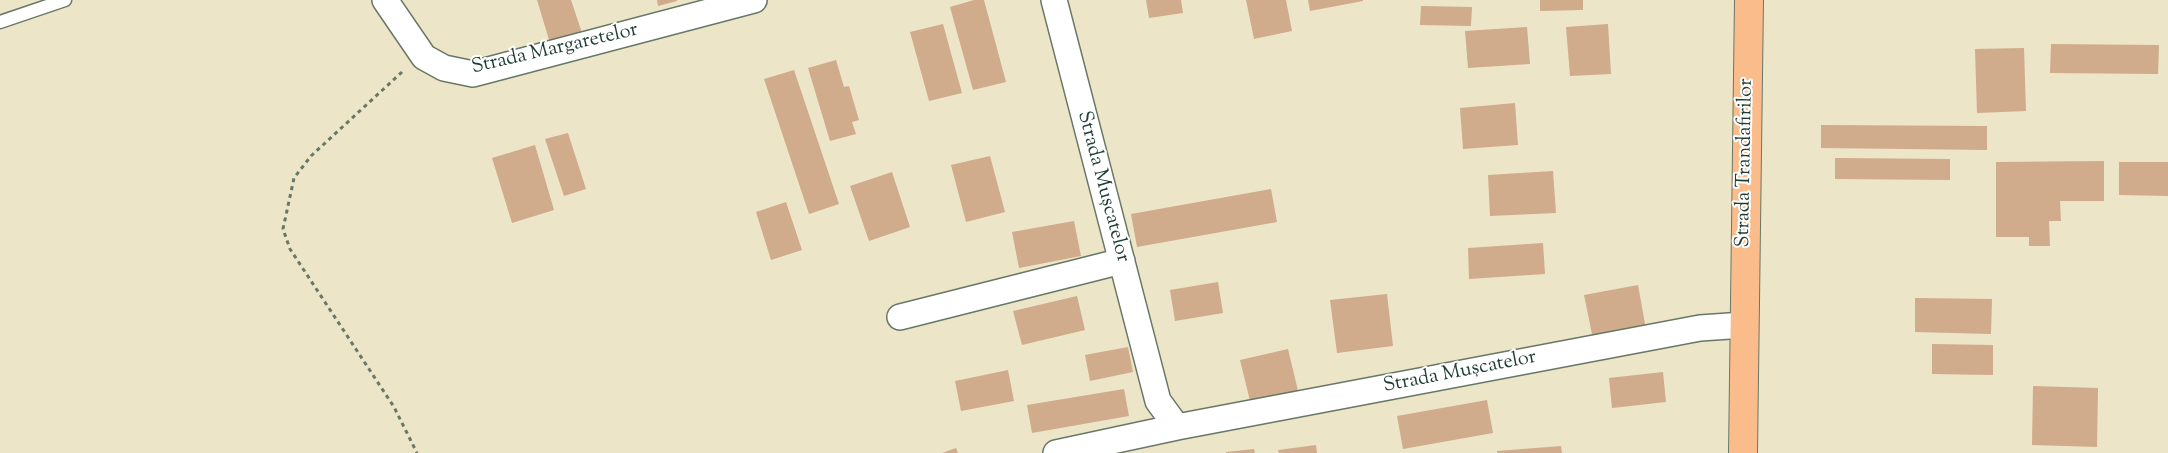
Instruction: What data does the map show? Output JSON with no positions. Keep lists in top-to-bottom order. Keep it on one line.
{"streets":{"main road":["Strada Trandafirilor"],"street":["Strada Margaretelor","Strada Mușcatelor"]},"crossings":[["Strada Trandafirilor","Strada Mușcatelor"]]}
